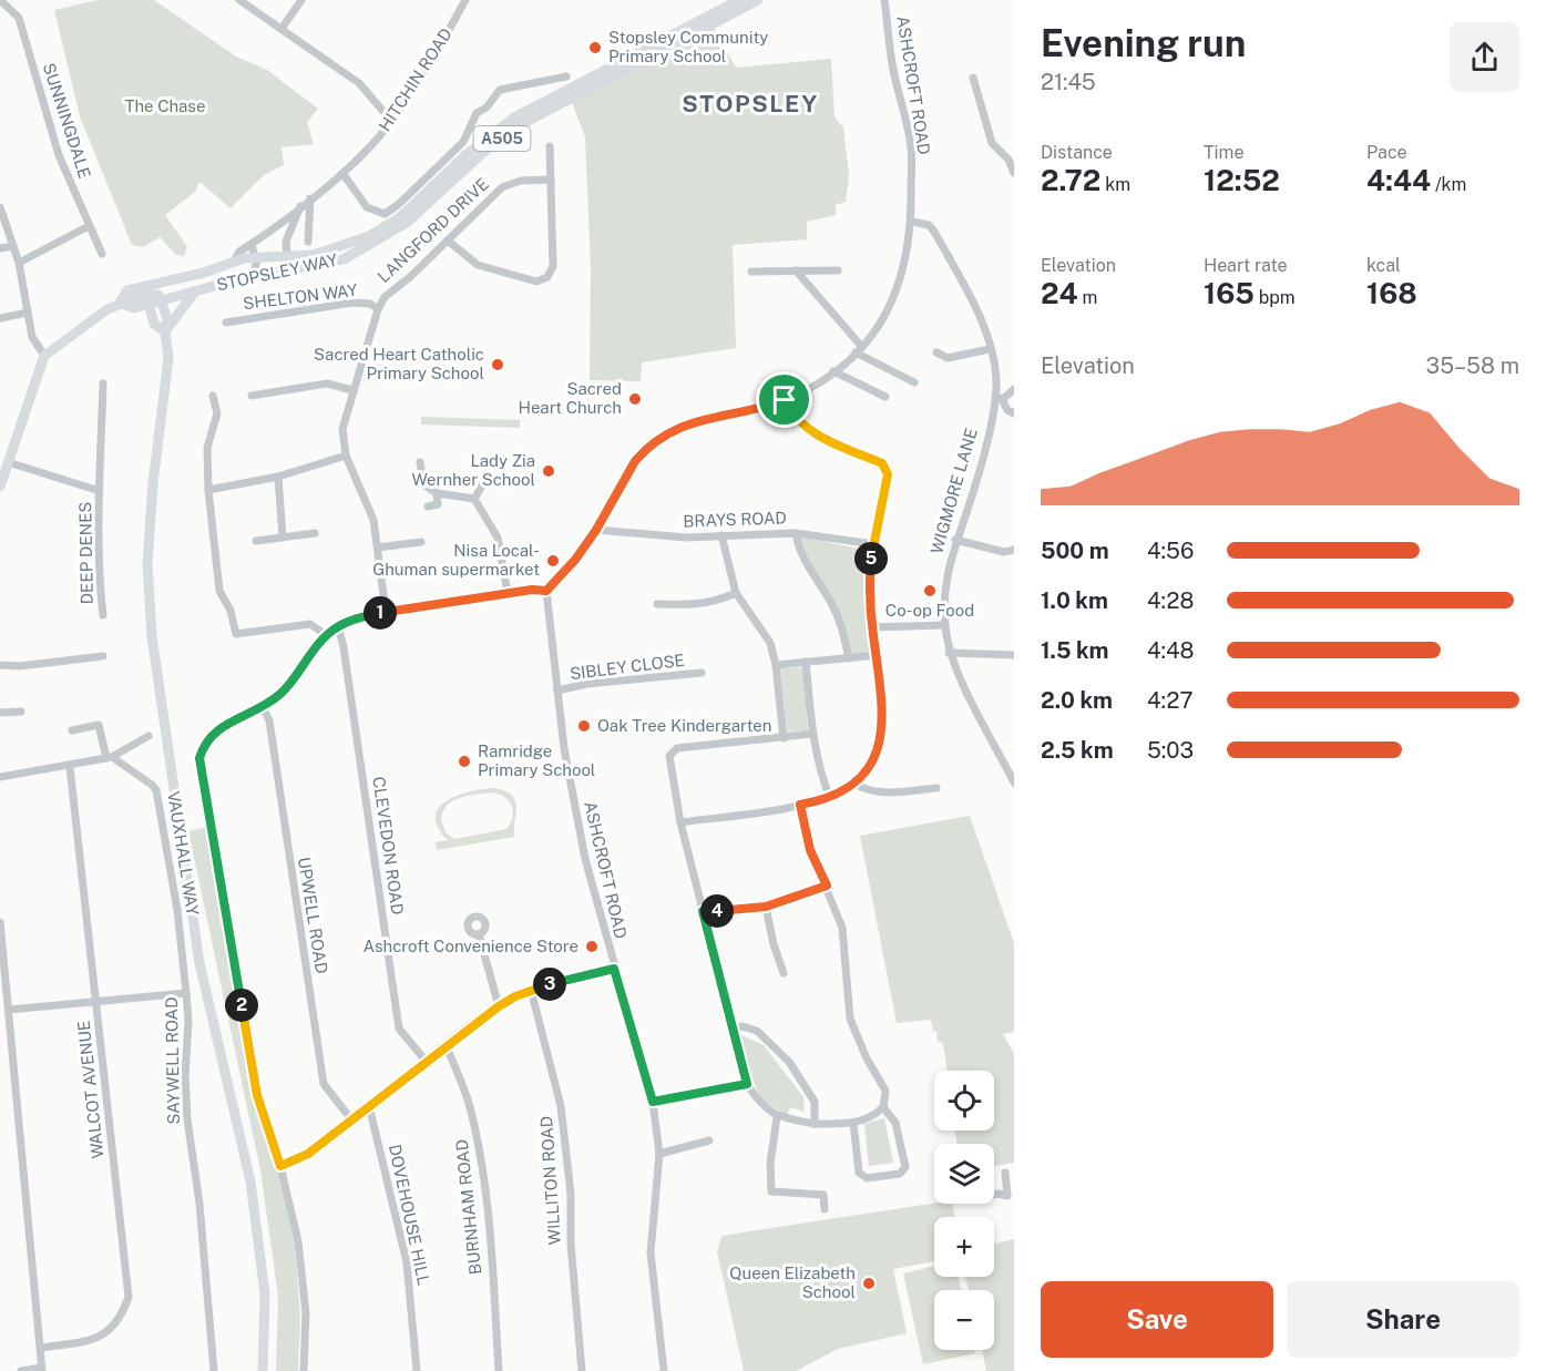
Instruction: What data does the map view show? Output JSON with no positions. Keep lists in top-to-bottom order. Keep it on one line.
{"streets":{"main road":["A505","STOPSLEY WAY","VAUXHALL WAY"],"street":["HITCHIN ROAD","ASHCROFT ROAD","SUNNINGDALE","LANGFORD DRIVE","SHELTON WAY","WIGMORE LANE","BRAYS ROAD","DEEP DENES","SIBLEY CLOSE","CLEVEDON ROAD","UPWELL ROAD","SAYWELL ROAD","WALCOT AVENUE","WILLITON ROAD","BURNHAM ROAD","DOVEHOUSE HILL"]},"crossings":[["HITCHIN ROAD","STOPSLEY WAY"],["ASHCROFT ROAD","WIGMORE LANE"],["ASHCROFT ROAD","BRAYS ROAD"],["ASHCROFT ROAD","SIBLEY CLOSE"],["LANGFORD DRIVE","SHELTON WAY"],["STOPSLEY WAY","VAUXHALL WAY"]],"districts":["STOPSLEY"],"parks":["The Chase"],"places":["Stopsley Community Primary School","Sacred Heart Catholic Primary School","Sacred Heart Church","Lady Zia Wernher School","Nisa Local- Ghuman supermarket","Co-op Food","Oak Tree Kindergarten","Ramridge Primary School","Ashcroft Convenience Store","Queen Elizabeth School"],"page":{"heading":["Evening run","21:45"],"stats":[["Distance","2.72 km"],["Time","12:52"],["Pace","4:44 /km"],["Elevation","24 m"],["Heart rate","165 bpm"],["kcal","168"]],"chart":["Elevation","35–58 m"],"list":[{"name":"500 m","note":"4:56"},{"name":"1.0 km","note":"4:28"},{"name":"1.5 km","note":"4:48"},{"name":"2.0 km","note":"4:27"},{"name":"2.5 km","note":"5:03"}],"pins":["5","1","4","3","2"],"map_buttons":["+","−"],"buttons":["Save","Share"]}}
